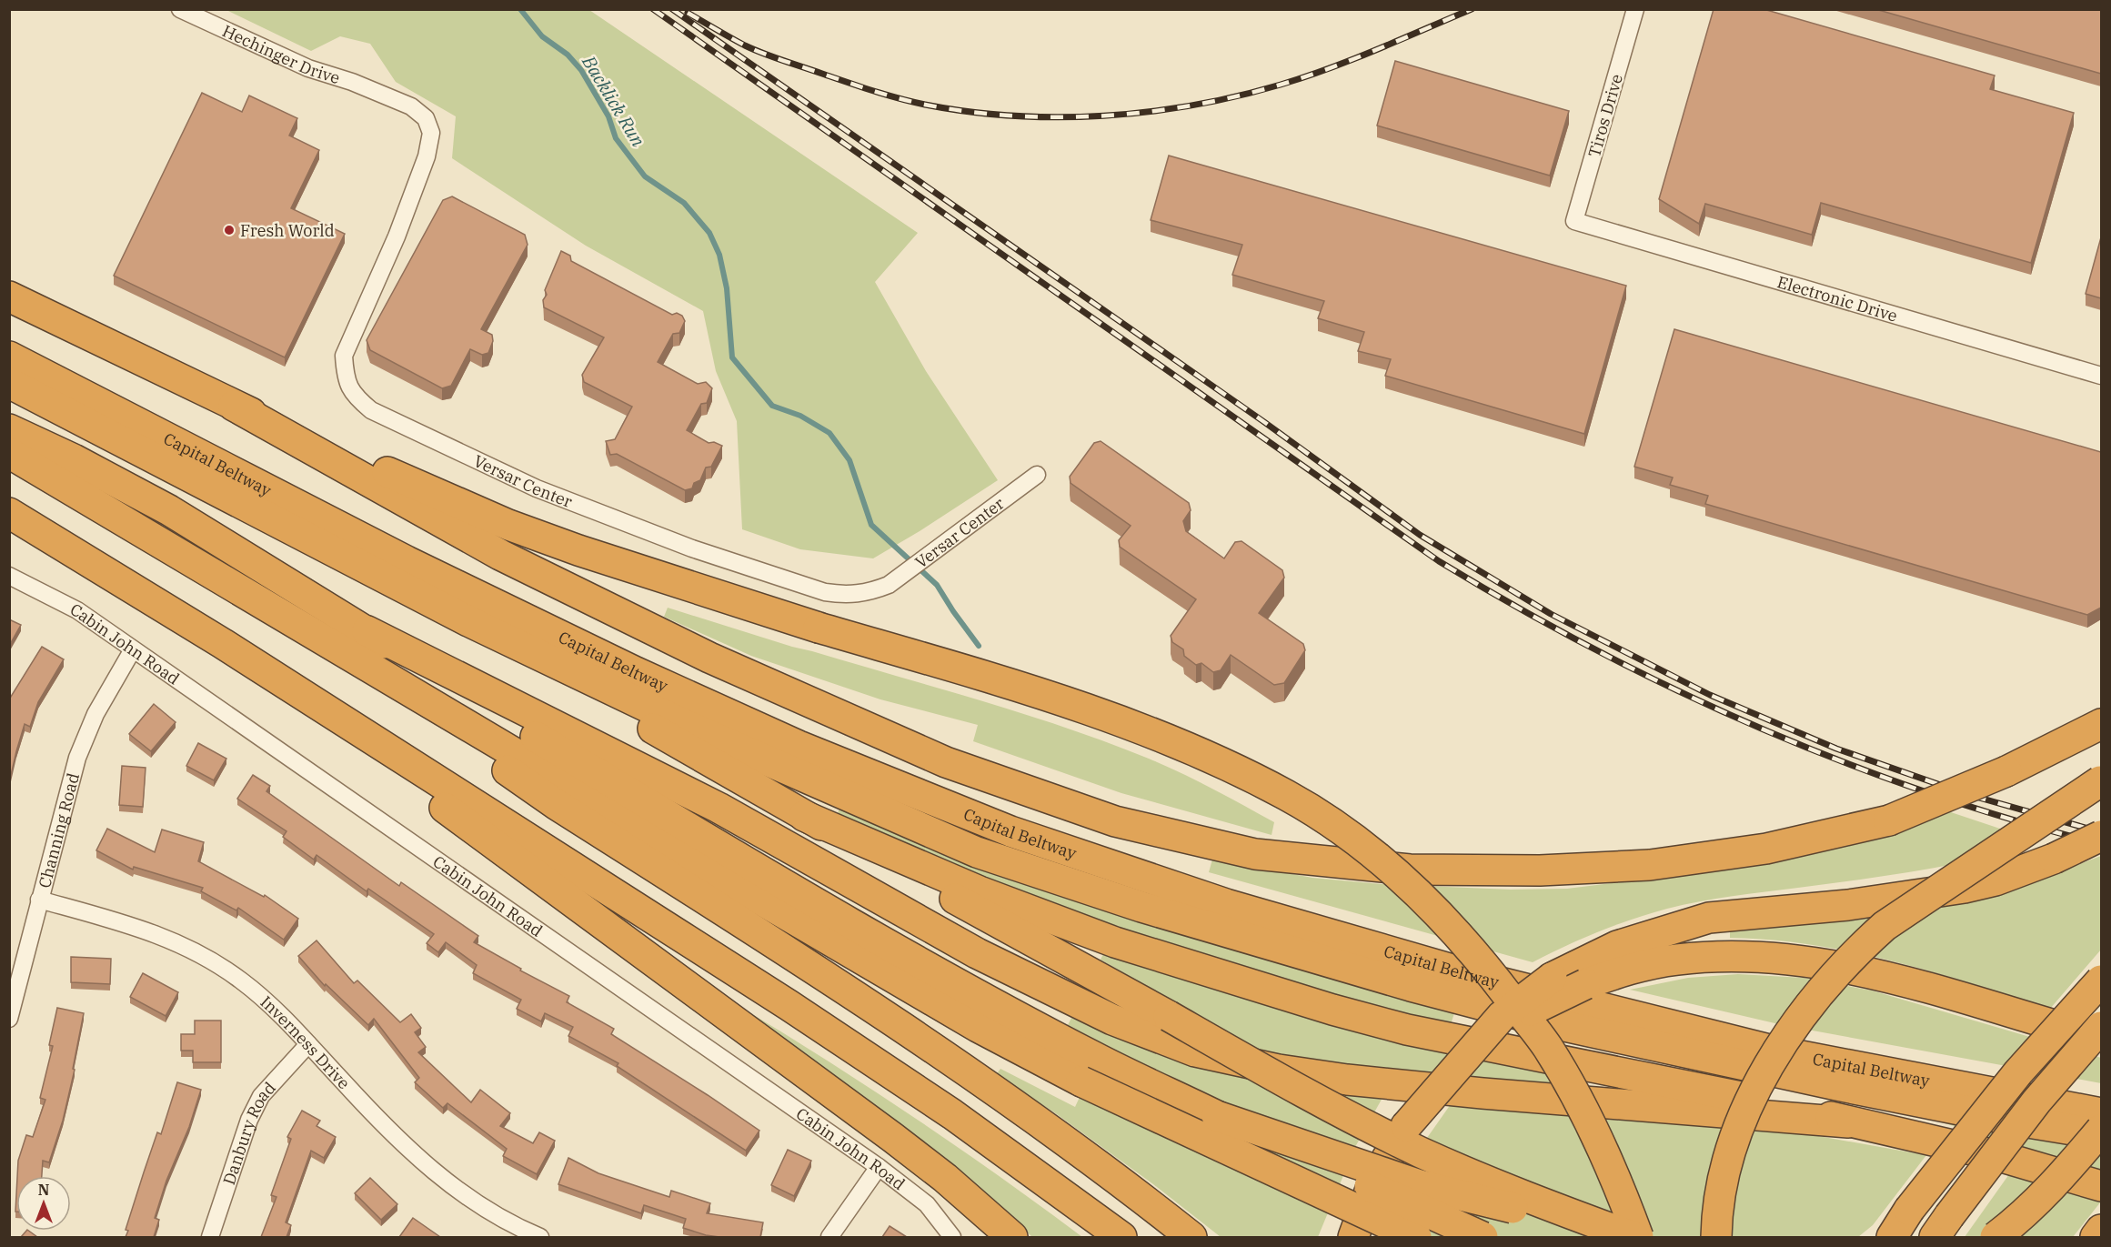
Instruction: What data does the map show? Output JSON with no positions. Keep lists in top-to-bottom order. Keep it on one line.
{"streets":{"highway":["Capital Beltway"],"street":["Hechinger Drive","Tiros Drive","Electronic Drive","Versar Center","Cabin John Road","Channing Road","Inverness Drive","Danbury Road"]},"crossings":[["Hechinger Drive","Versar Center"],["Tiros Drive","Electronic Drive"],["Cabin John Road","Channing Road"],["Channing Road","Inverness Drive"],["Inverness Drive","Danbury Road"]],"water":["Backlick Run"],"places":["Fresh World"],"north":"top"}
